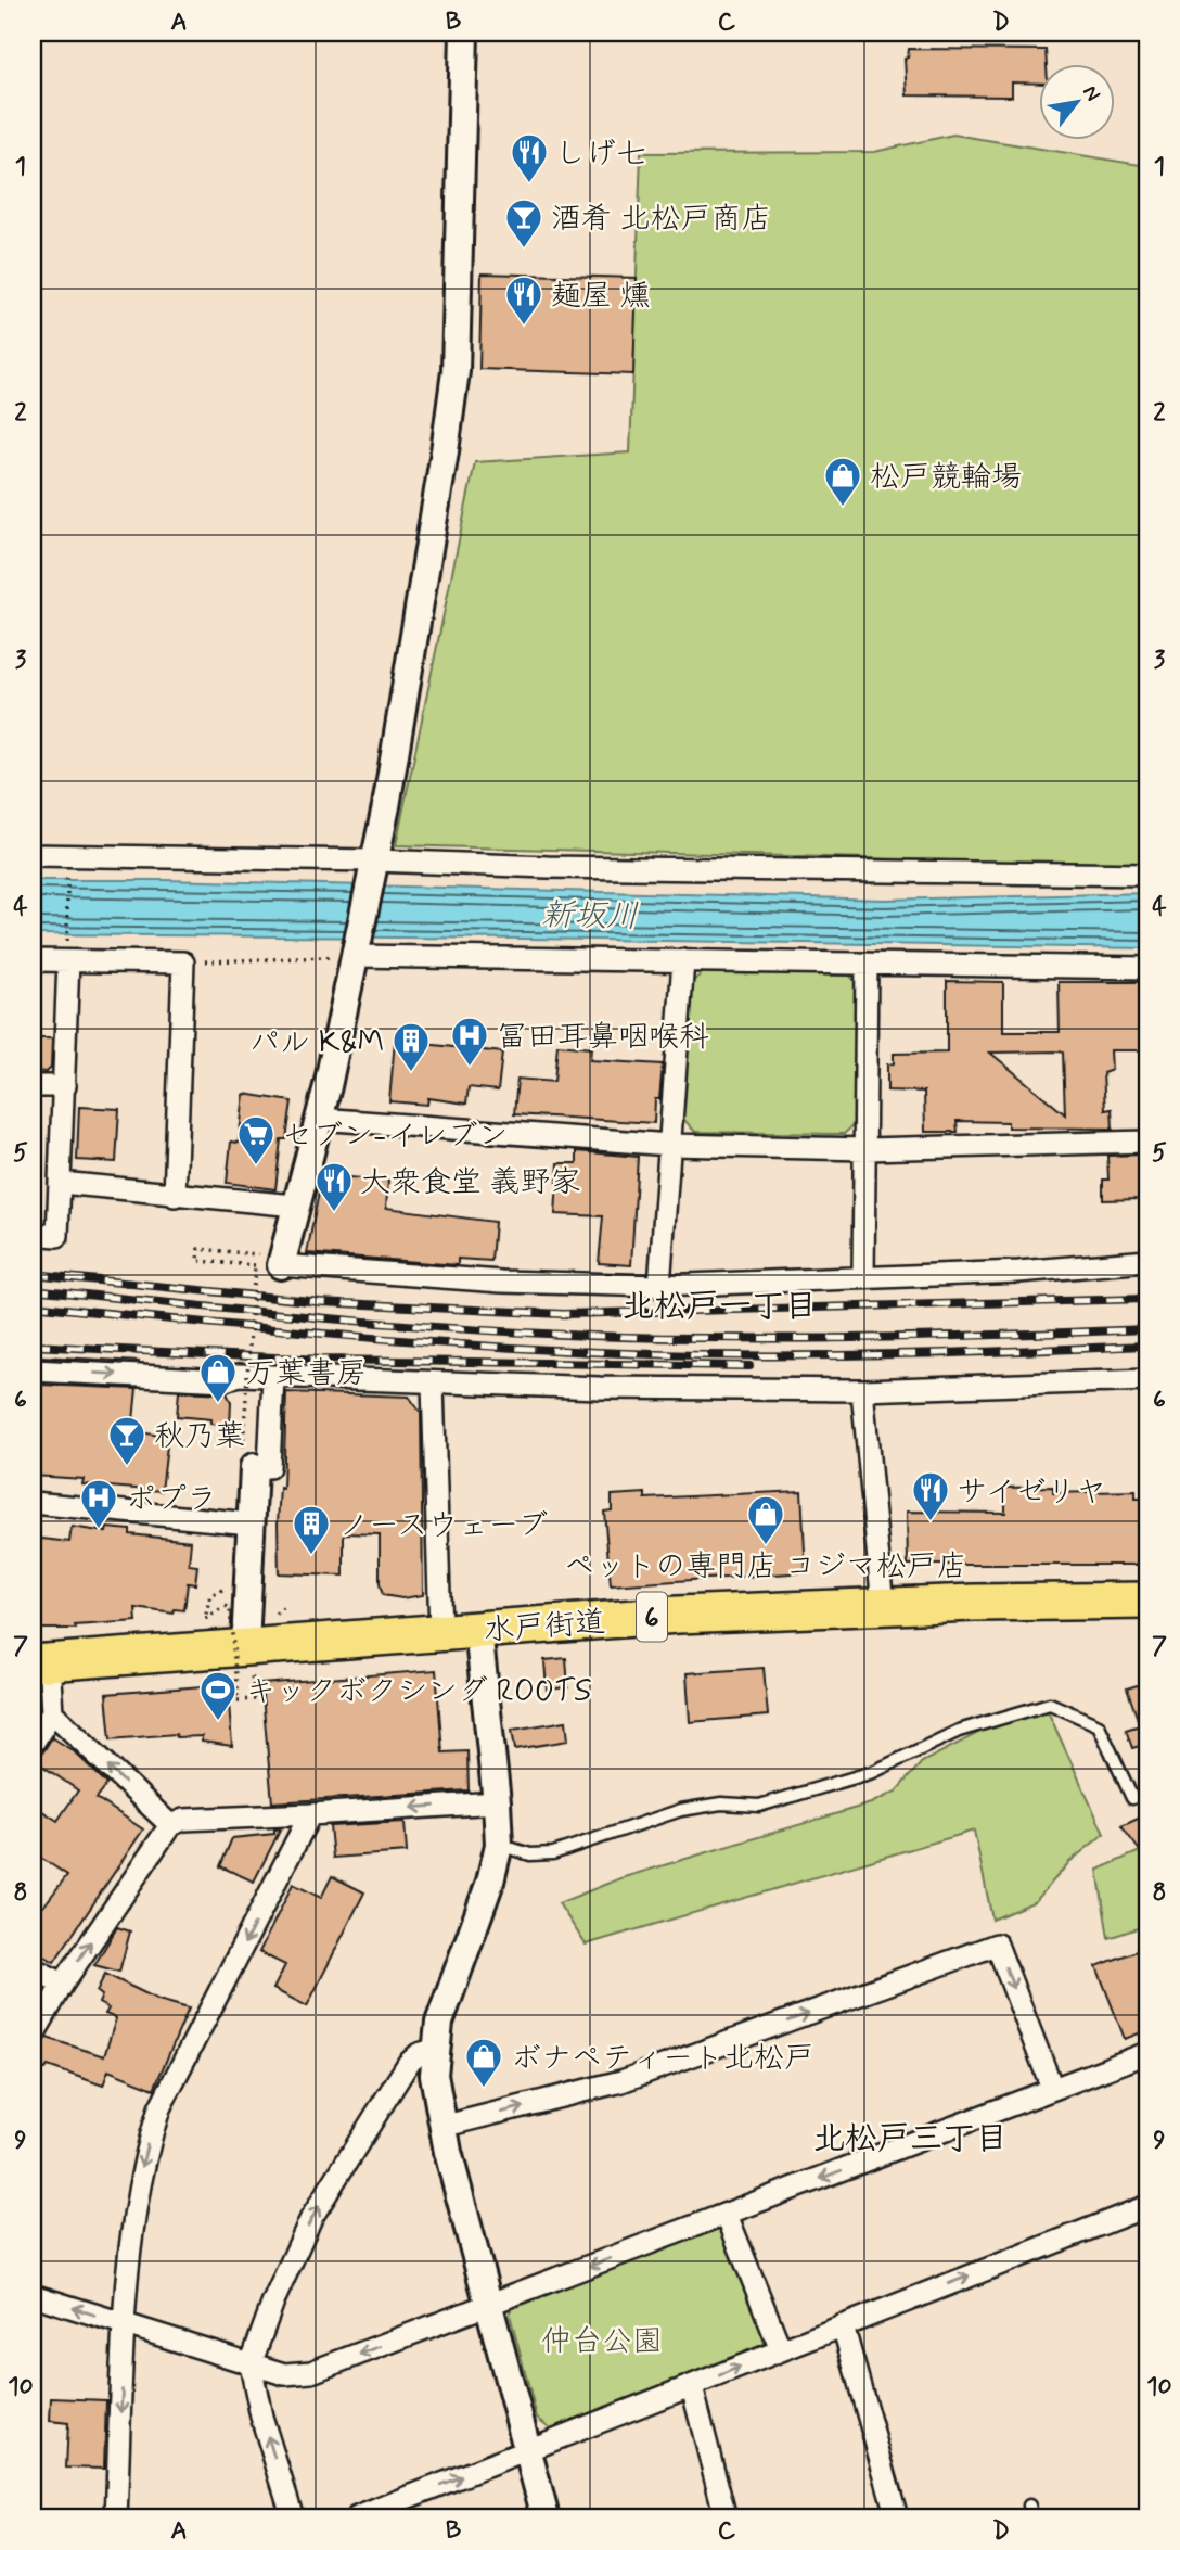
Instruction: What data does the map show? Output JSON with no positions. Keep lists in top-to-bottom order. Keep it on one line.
{"streets":{"highway":["6","水戸街道"]},"districts":["北松戸一丁目","北松戸三丁目"],"water":["新坂川"],"parks":["仲台公園"],"places":{"restaurant":["しげ七","麺屋 燻","大衆食堂 義野家","サイゼリヤ"],"bar":["酒肴 北松戸商店","秋乃葉"],"shop":["松戸競輪場","万葉書房","ペットの専門店 コジマ松戸店","ボナペティート北松戸"],"hospital":["冨田耳鼻咽喉科","ポプラ"],"building":["パル K&M","ノースウェーブ"],"supermarket":["セブン-イレブン"],"sports":["キックボクシング ROOTS"]},"north":"top right","grid":{"columns":["A","B","C","D"],"rows":["1","2","3","4","5","6","7","8","9","10"]}}
